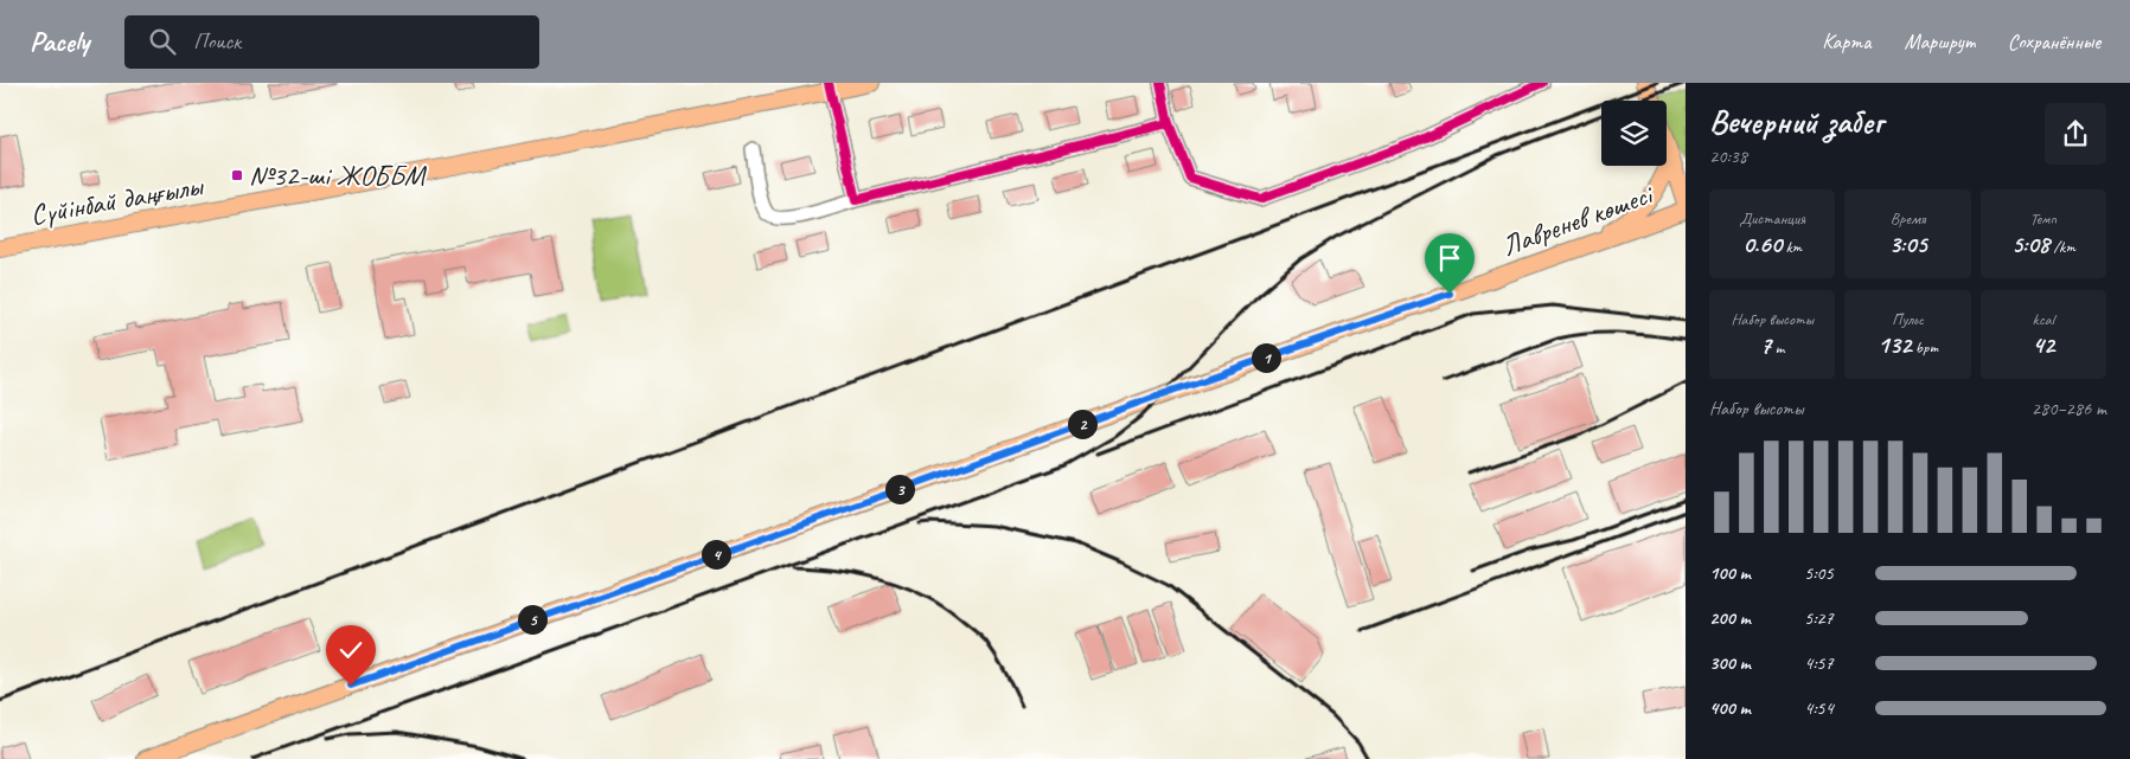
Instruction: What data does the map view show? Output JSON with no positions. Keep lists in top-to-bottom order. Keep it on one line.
{"streets":{"main road":["Сүйінбай даңғылы","Лавренев көшесі"]},"places":{"transit":["№32-ші ЖОББМ"]},"page":{"header":"Pacely","search":"Поиск","nav":["Карта","Маршрут","Сохранённые"],"heading":["Вечерний забег","20:38"],"stats":[["Дистанция","0.60 km"],["Время","3:05"],["Темп","5:08 /km"],["Набор высоты","7 m"],["Пульс","132 bpm"],["kcal","42"]],"pins":["1","2","3","4","5"],"chart":["Набор высоты","280–286 m"],"list":[{"name":"100 m","note":"5:05"},{"name":"200 m","note":"5:27"},{"name":"300 m","note":"4:57"},{"name":"400 m","note":"4:54"}]}}
